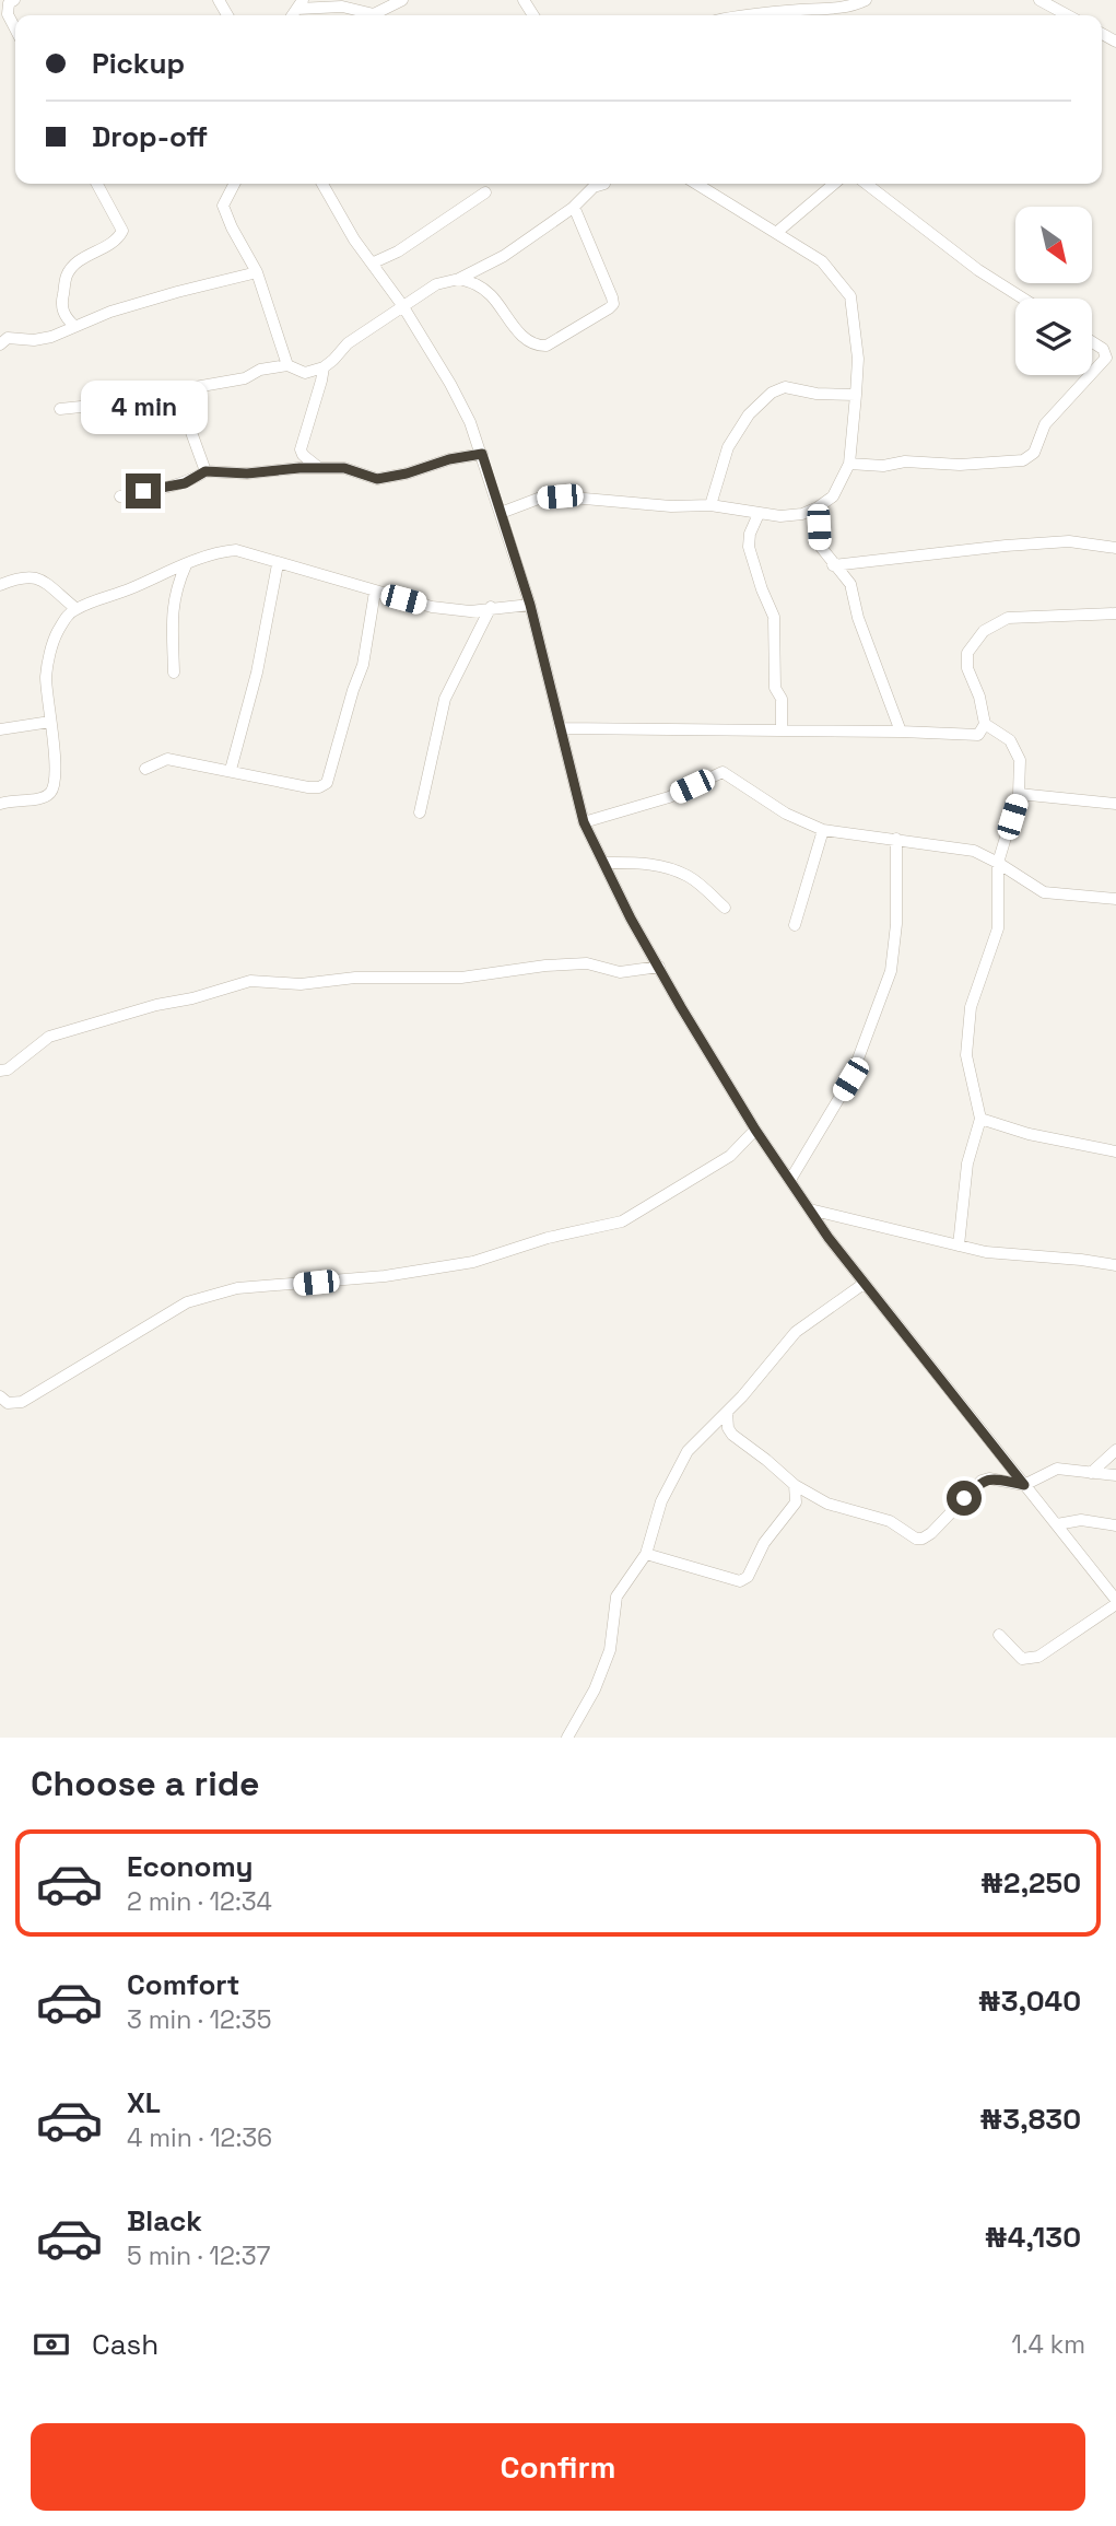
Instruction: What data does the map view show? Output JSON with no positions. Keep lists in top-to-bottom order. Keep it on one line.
{"north":"bottom right","page":{"banner":["Pickup","Drop-off"],"bubble":"4 min","heading":"Choose a ride","list":[{"name":"Economy","note":"2 min · 12:34","value":"₦2,250"},{"name":"Comfort","note":"3 min · 12:35","value":"₦3,040"},{"name":"XL","note":"4 min · 12:36","value":"₦3,830"},{"name":"Black","note":"5 min · 12:37","value":"₦4,130"}],"pay":["Cash","1.4 km"],"buttons":"Confirm"}}
